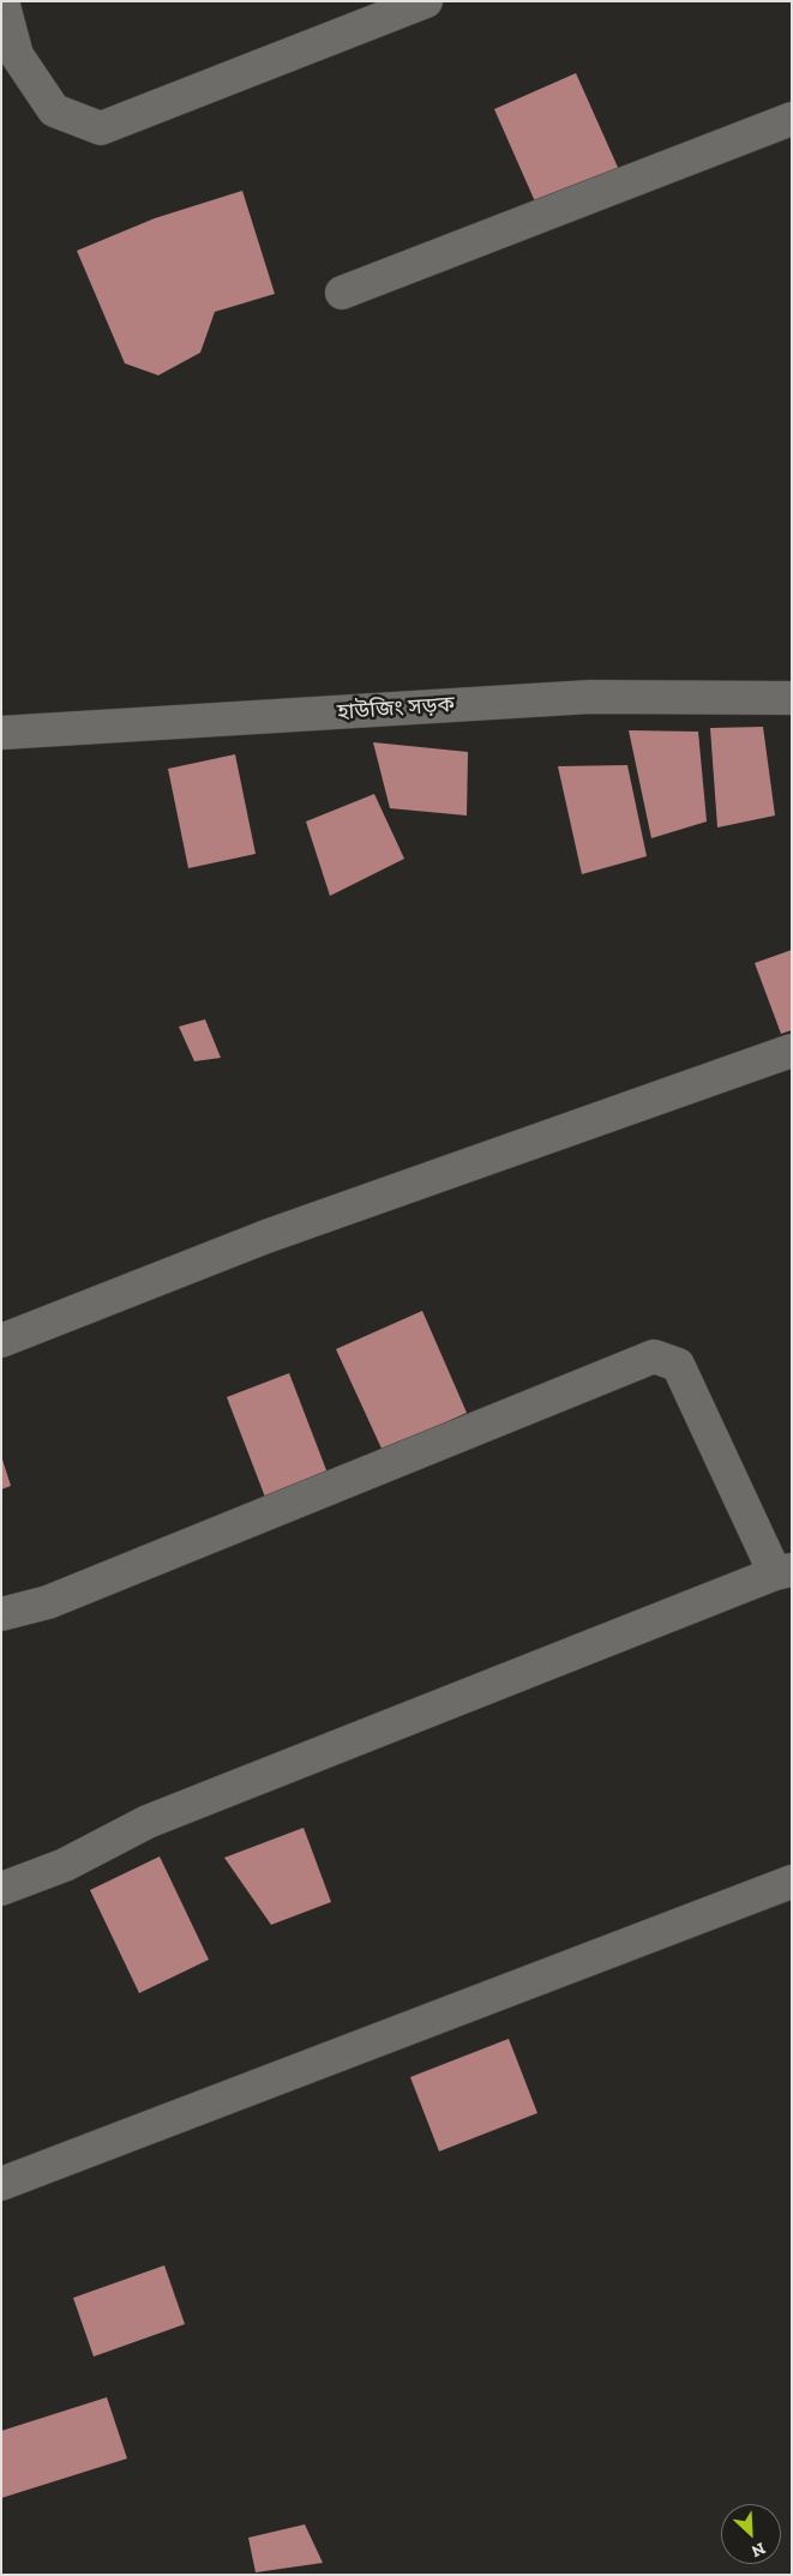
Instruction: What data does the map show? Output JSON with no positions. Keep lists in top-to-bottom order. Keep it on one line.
{"streets":{"street":["হাউজিং সড়ক"]},"north":"bottom right"}
